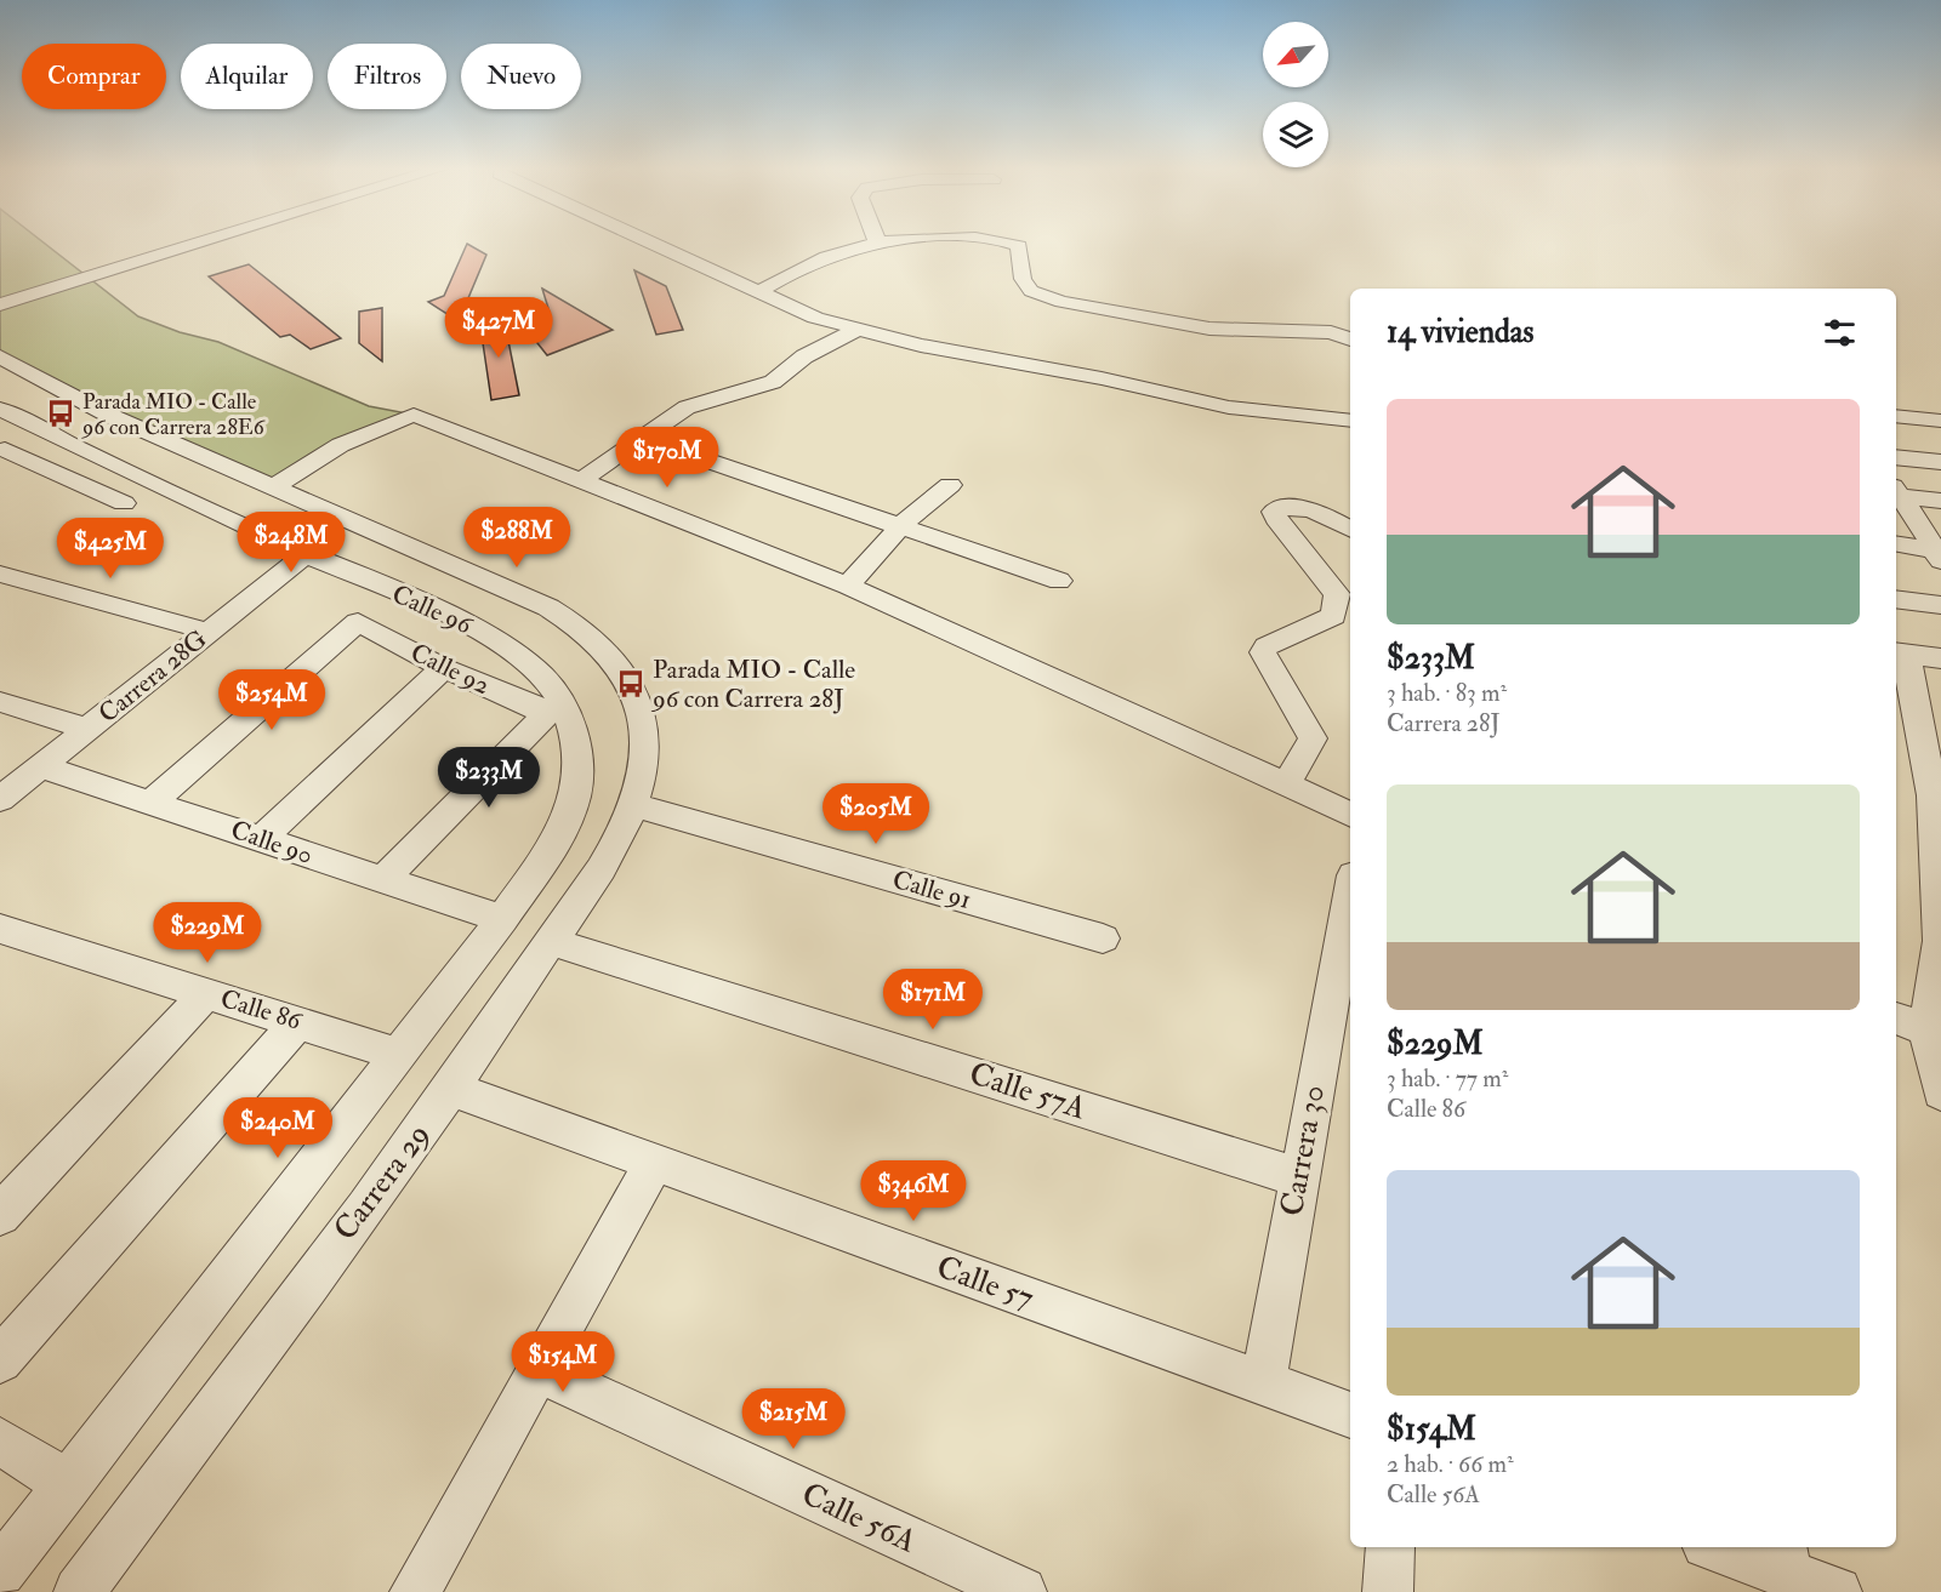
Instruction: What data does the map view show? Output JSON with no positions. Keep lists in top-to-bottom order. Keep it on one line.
{"streets":{"street":["Calle 96","Calle 92","Carrera 28G","Calle 90","Calle 91","Calle 86","Calle 57A","Carrera 30","Carrera 29","Calle 57","Calle 56A"]},"crossings":[["Calle 96","Calle 92"],["Calle 96","Carrera 28G"],["Calle 96","Calle 90"],["Calle 96","Carrera 29"],["Calle 92","Calle 90"],["Carrera 28G","Calle 90"],["Calle 91","Carrera 29"],["Calle 57A","Carrera 30"],["Calle 57A","Carrera 29"],["Carrera 30","Calle 57"],["Carrera 29","Calle 57"]],"places":{"bus stop":["Parada MIO - Calle 96 con Carrera 28E6","Parada MIO - Calle 96 con Carrera 28J"]},"north":"bottom left","page":{"chip":["Comprar","Alquilar","Filtros","Nuevo"],"heading":"14 viviendas","price":["$427M","$170M","$288M","$248M","$425M","$254M","$233M","$205M","$229M","$171M","$240M","$346M","$154M","$215M"],"list":[{"name":"$233M","note":"3 hab. · 83 m² · Carrera 28J"},{"name":"$229M","note":"3 hab. · 77 m² · Calle 86"},{"name":"$154M","note":"2 hab. · 66 m² · Calle 56A"}]}}
